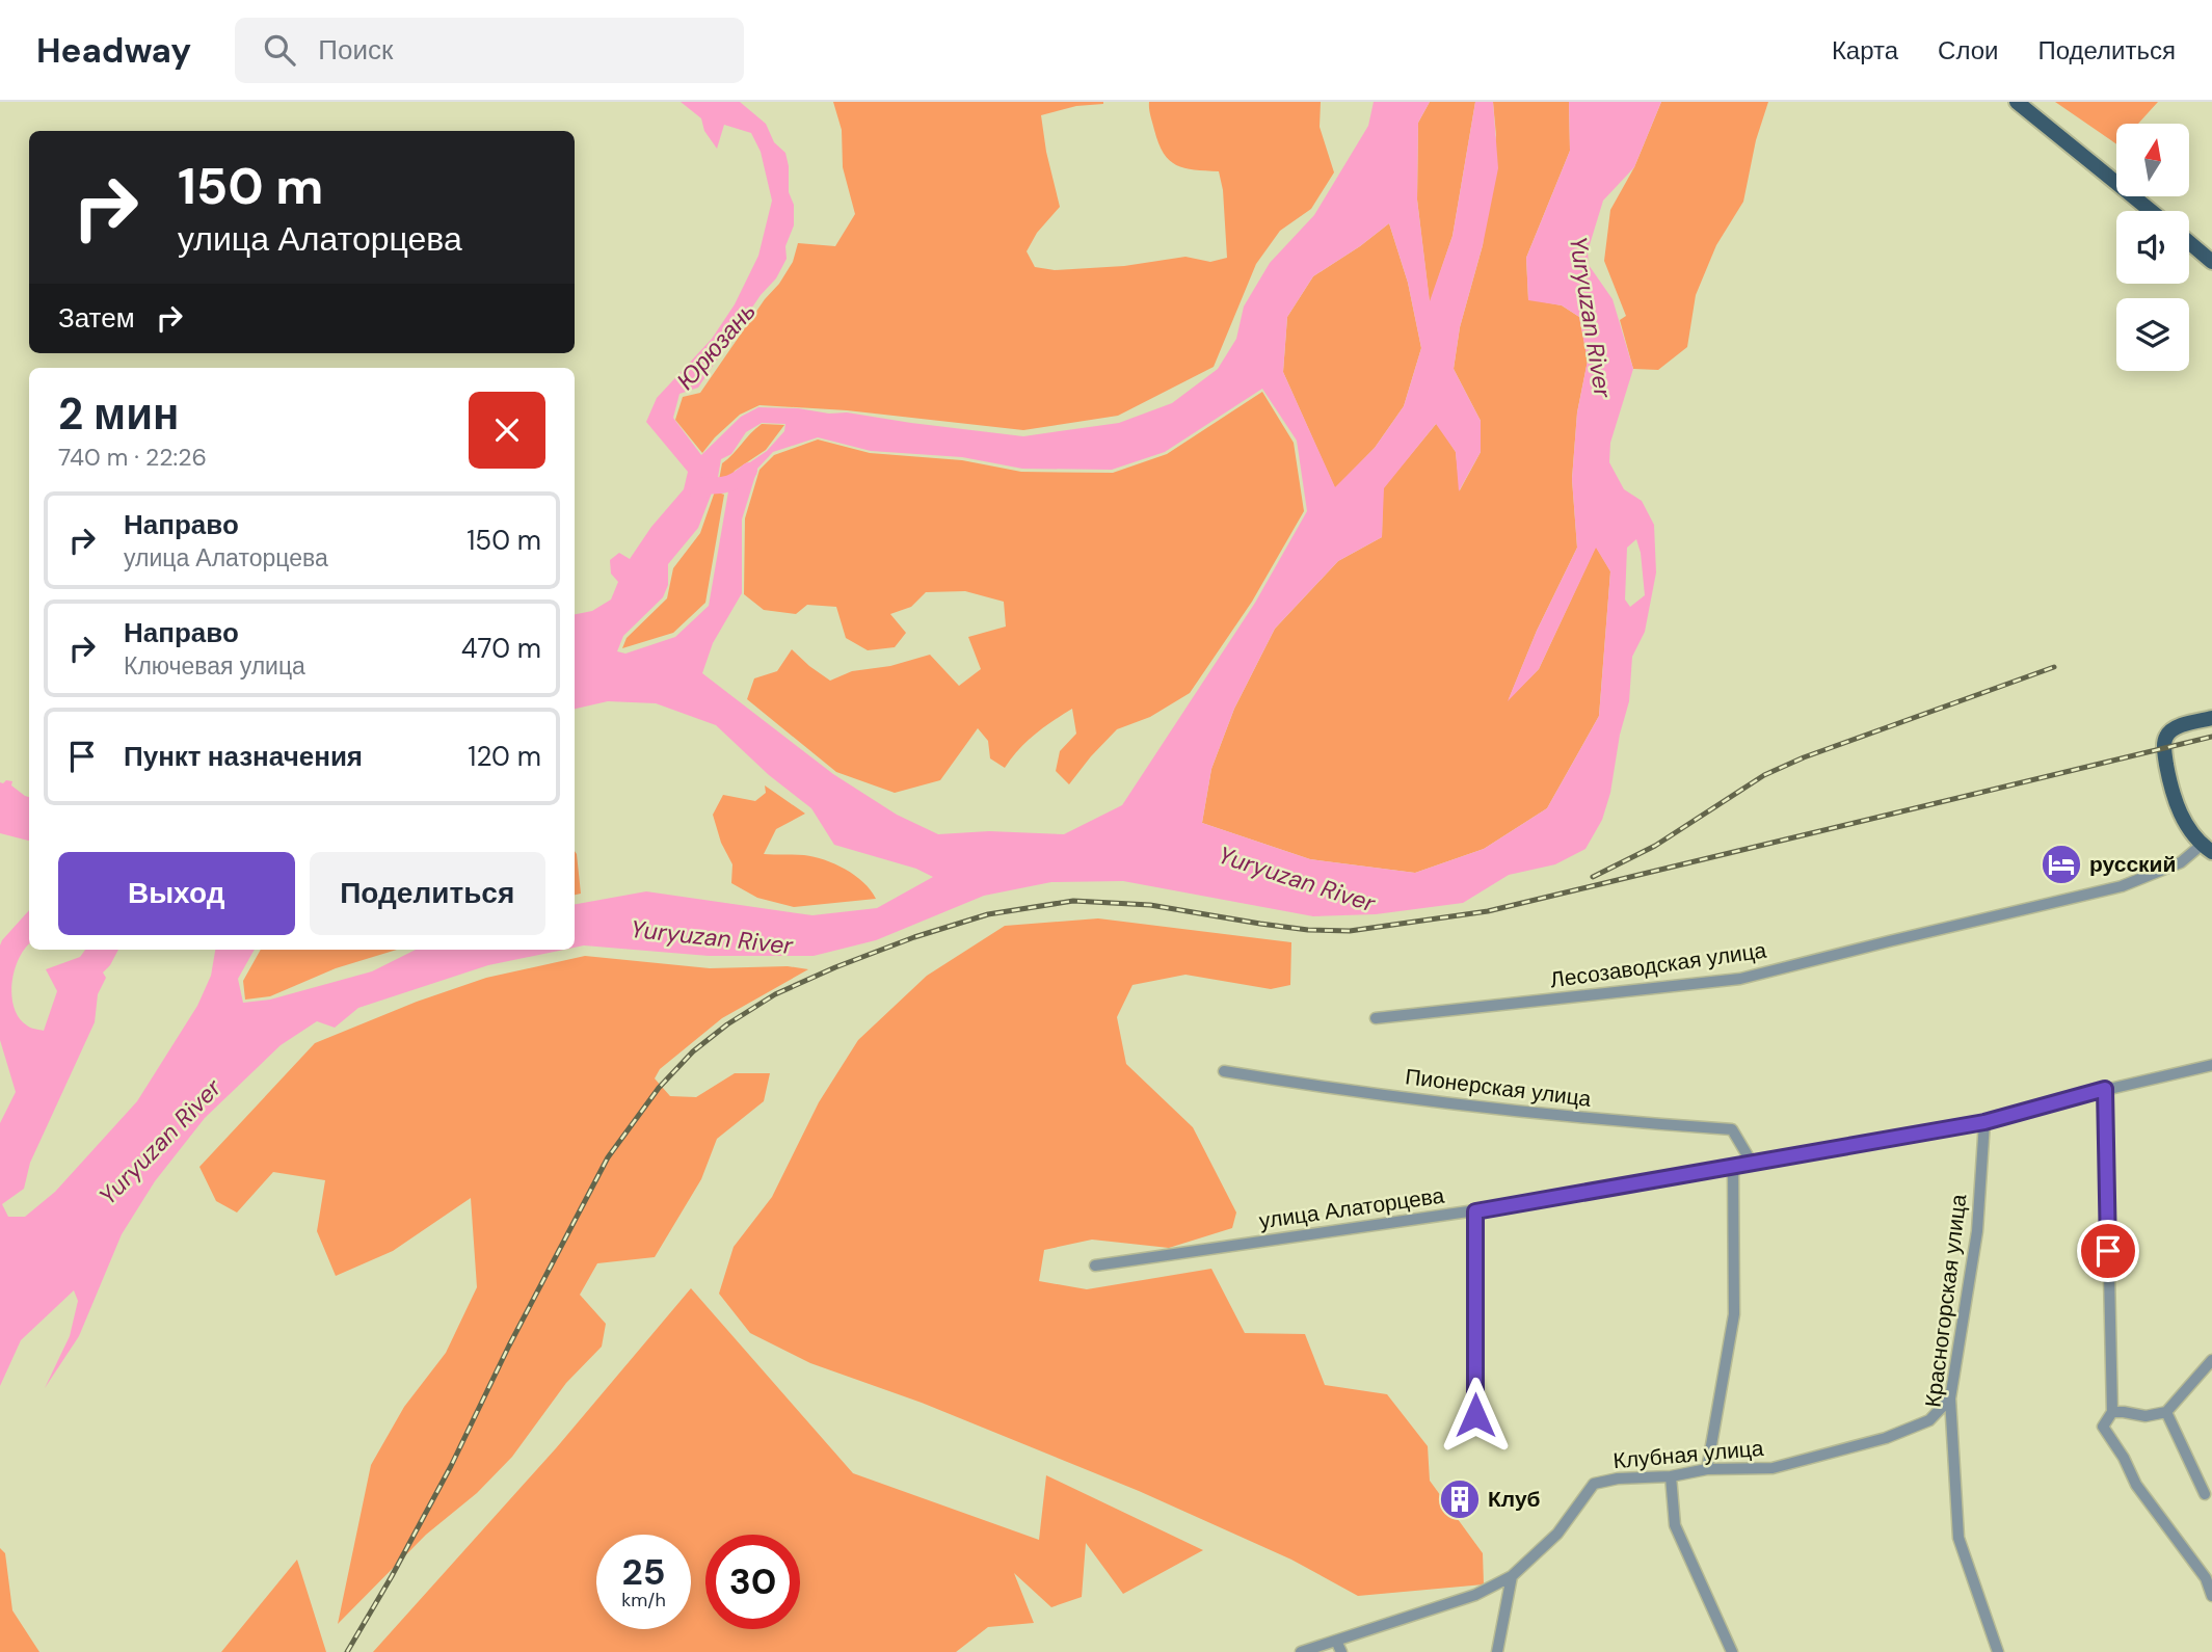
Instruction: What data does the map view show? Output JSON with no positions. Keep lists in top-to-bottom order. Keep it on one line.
{"streets":{"street":["Лесозаводская улица","Пионерская улица","улица Алаторцева","Красногорская улица","Клубная улица"]},"crossings":[["Пионерская улица","улица Алаторцева"],["улица Алаторцева","Красногорская улица"],["Красногорская улица","Клубная улица"]],"water":["Yuryuzan River","Юрюзань"],"places":{"hotel":["русский"],"building":["Клуб"]},"north":"top","page":{"header":"Headway","search":"Поиск","nav":["Карта","Слои","Поделиться"],"turn":["150 m","улица Алаторцева"],"then":"Затем","heading":["2 мин","740 m · 22:26"],"list":[{"name":"Направо","note":"улица Алаторцева","value":"150 m"},{"name":"Направо","note":"Ключевая улица","value":"470 m"},{"name":"Пункт назначения","value":"120 m"}],"buttons":["Выход","Поделиться"],"speed":"25 km/h","limit":"30"}}
